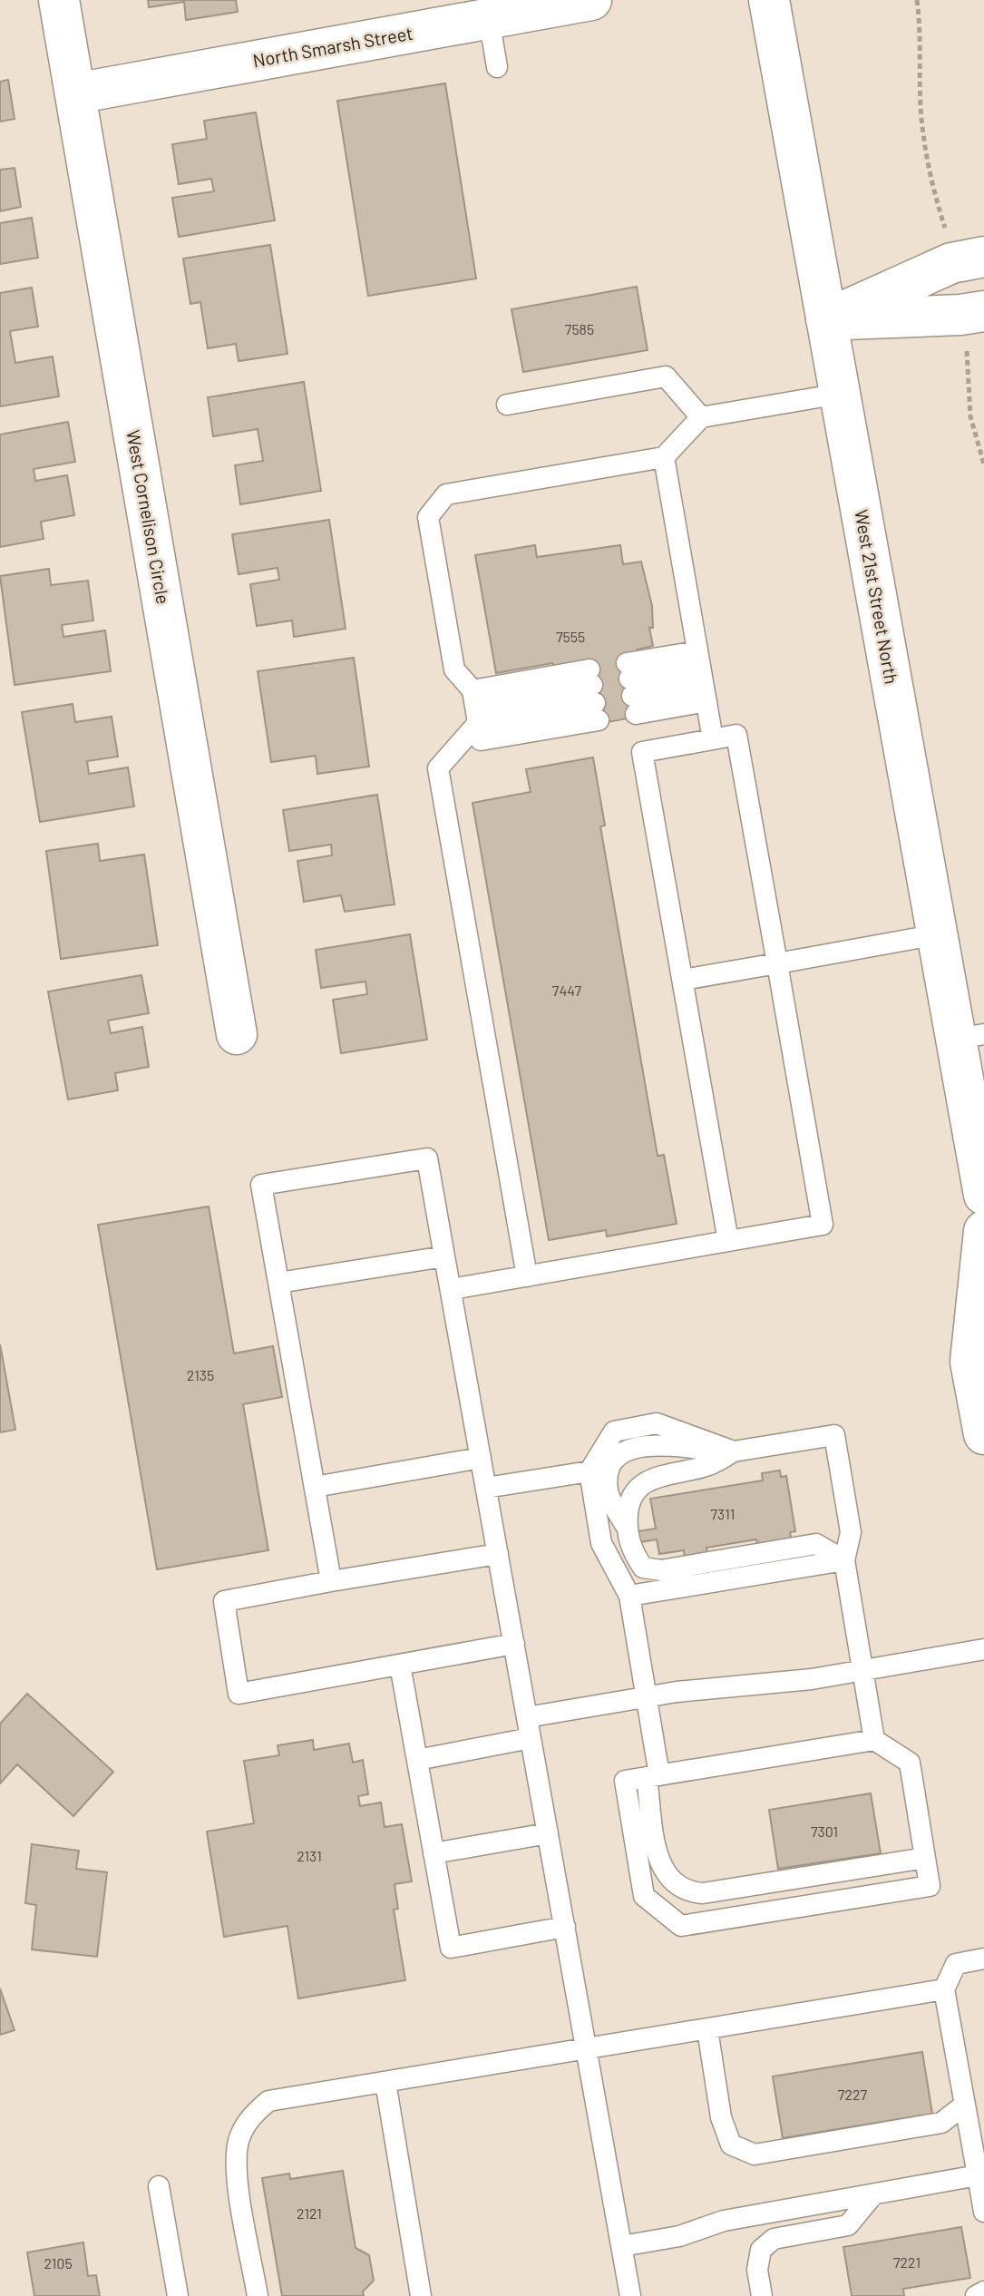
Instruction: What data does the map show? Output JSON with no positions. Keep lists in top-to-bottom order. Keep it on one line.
{"streets":{"street":["North Smarsh Street","West Cornelison Circle","West 21st Street North"]},"crossings":[["North Smarsh Street","West Cornelison Circle"]],"house_numbers":["7585","7555","7447","2135","7311","7301","2131","7227","2121","7221","2105"]}
